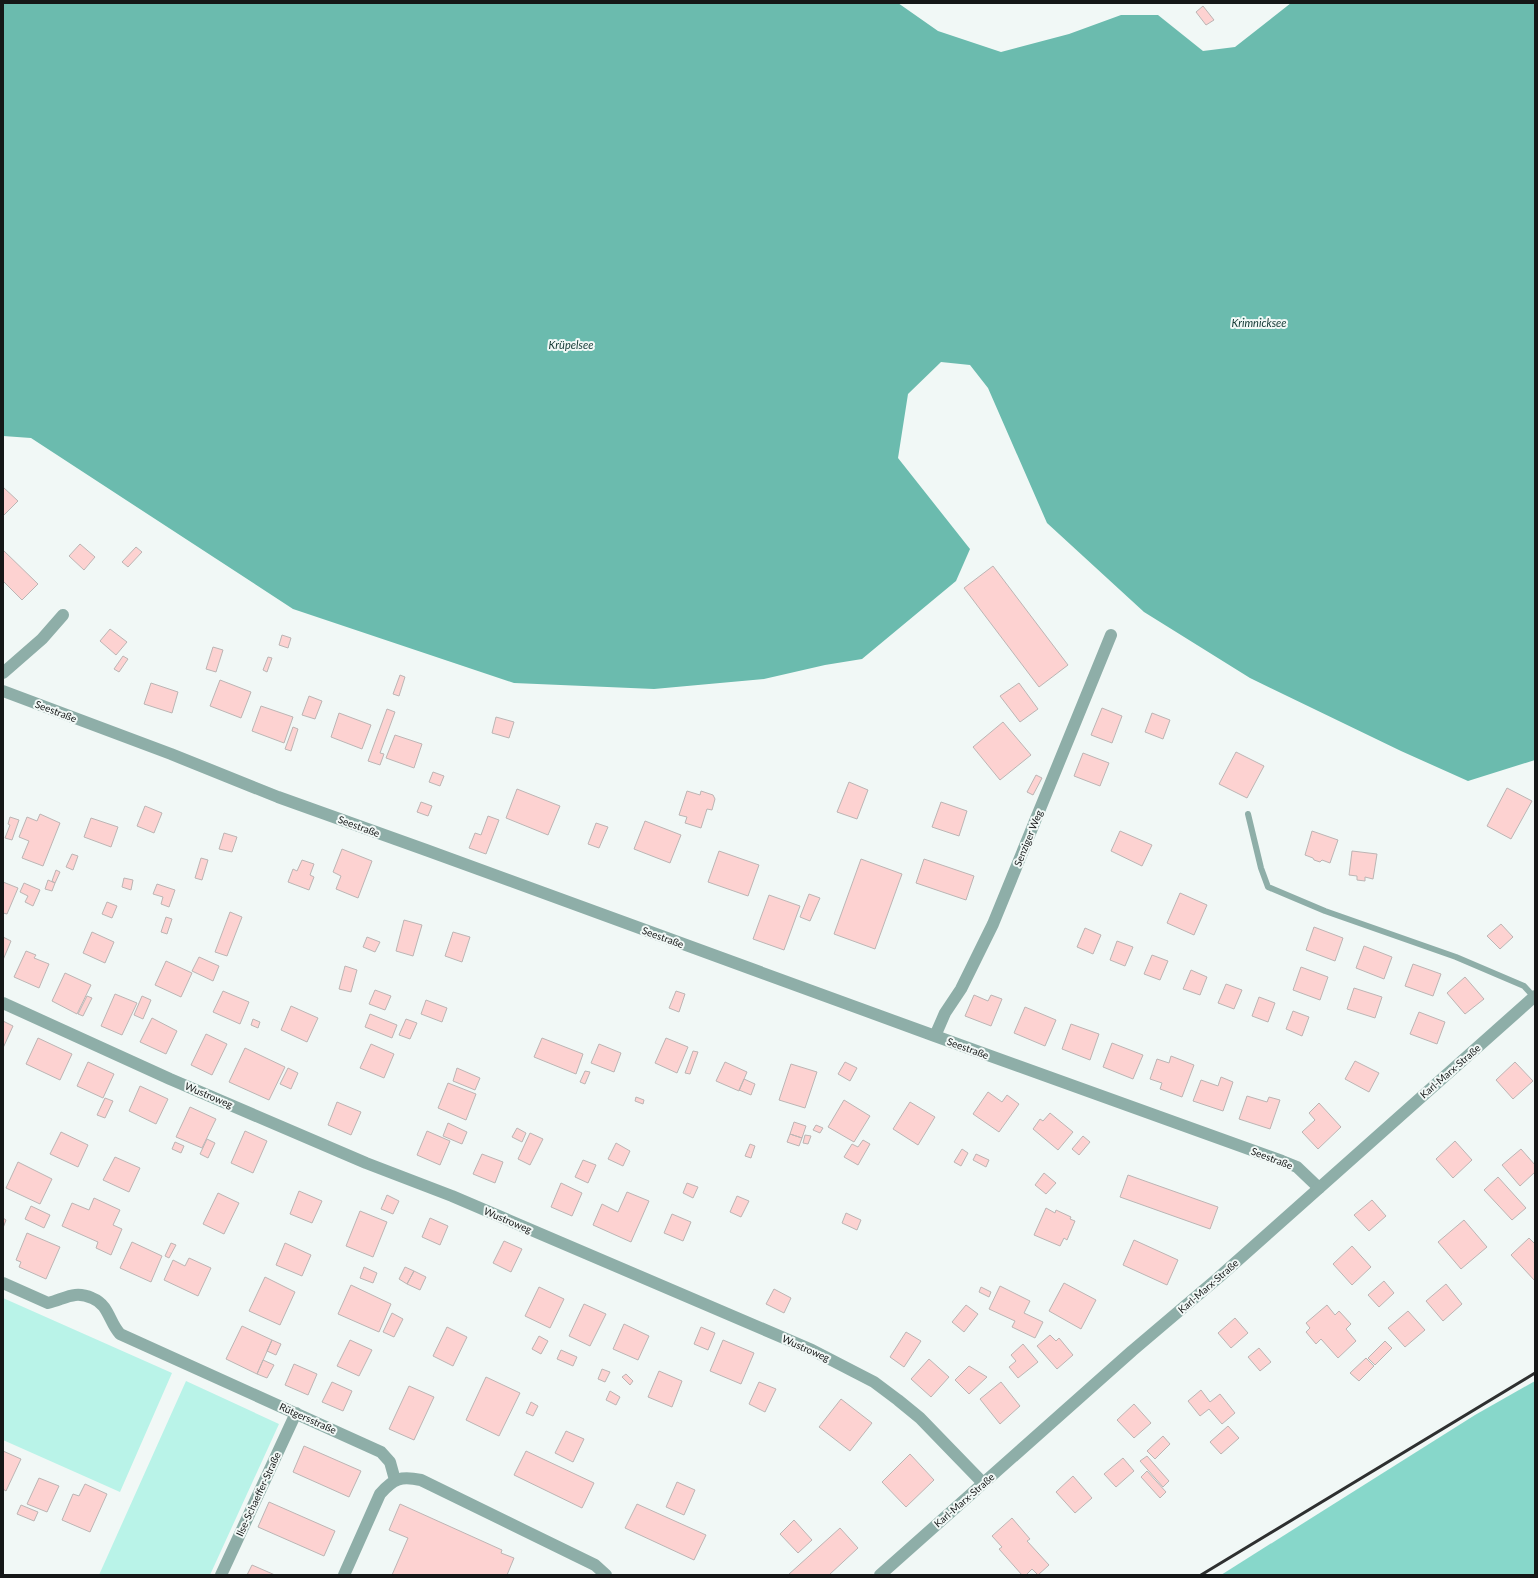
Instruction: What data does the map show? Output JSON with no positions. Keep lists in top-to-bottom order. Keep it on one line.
{"streets":{"street":["Seestraße","Senziger Weg","Karl-Marx-Straße","Wustroweg","Rütgersstraße","Ilse-Schaeffer-Straße"]},"crossings":[["Seestraße","Senziger Weg"],["Seestraße","Karl-Marx-Straße"],["Karl-Marx-Straße","Wustroweg"],["Rütgersstraße","Ilse-Schaeffer-Straße"]],"water":["Krimnicksee","Krüpelsee"]}
